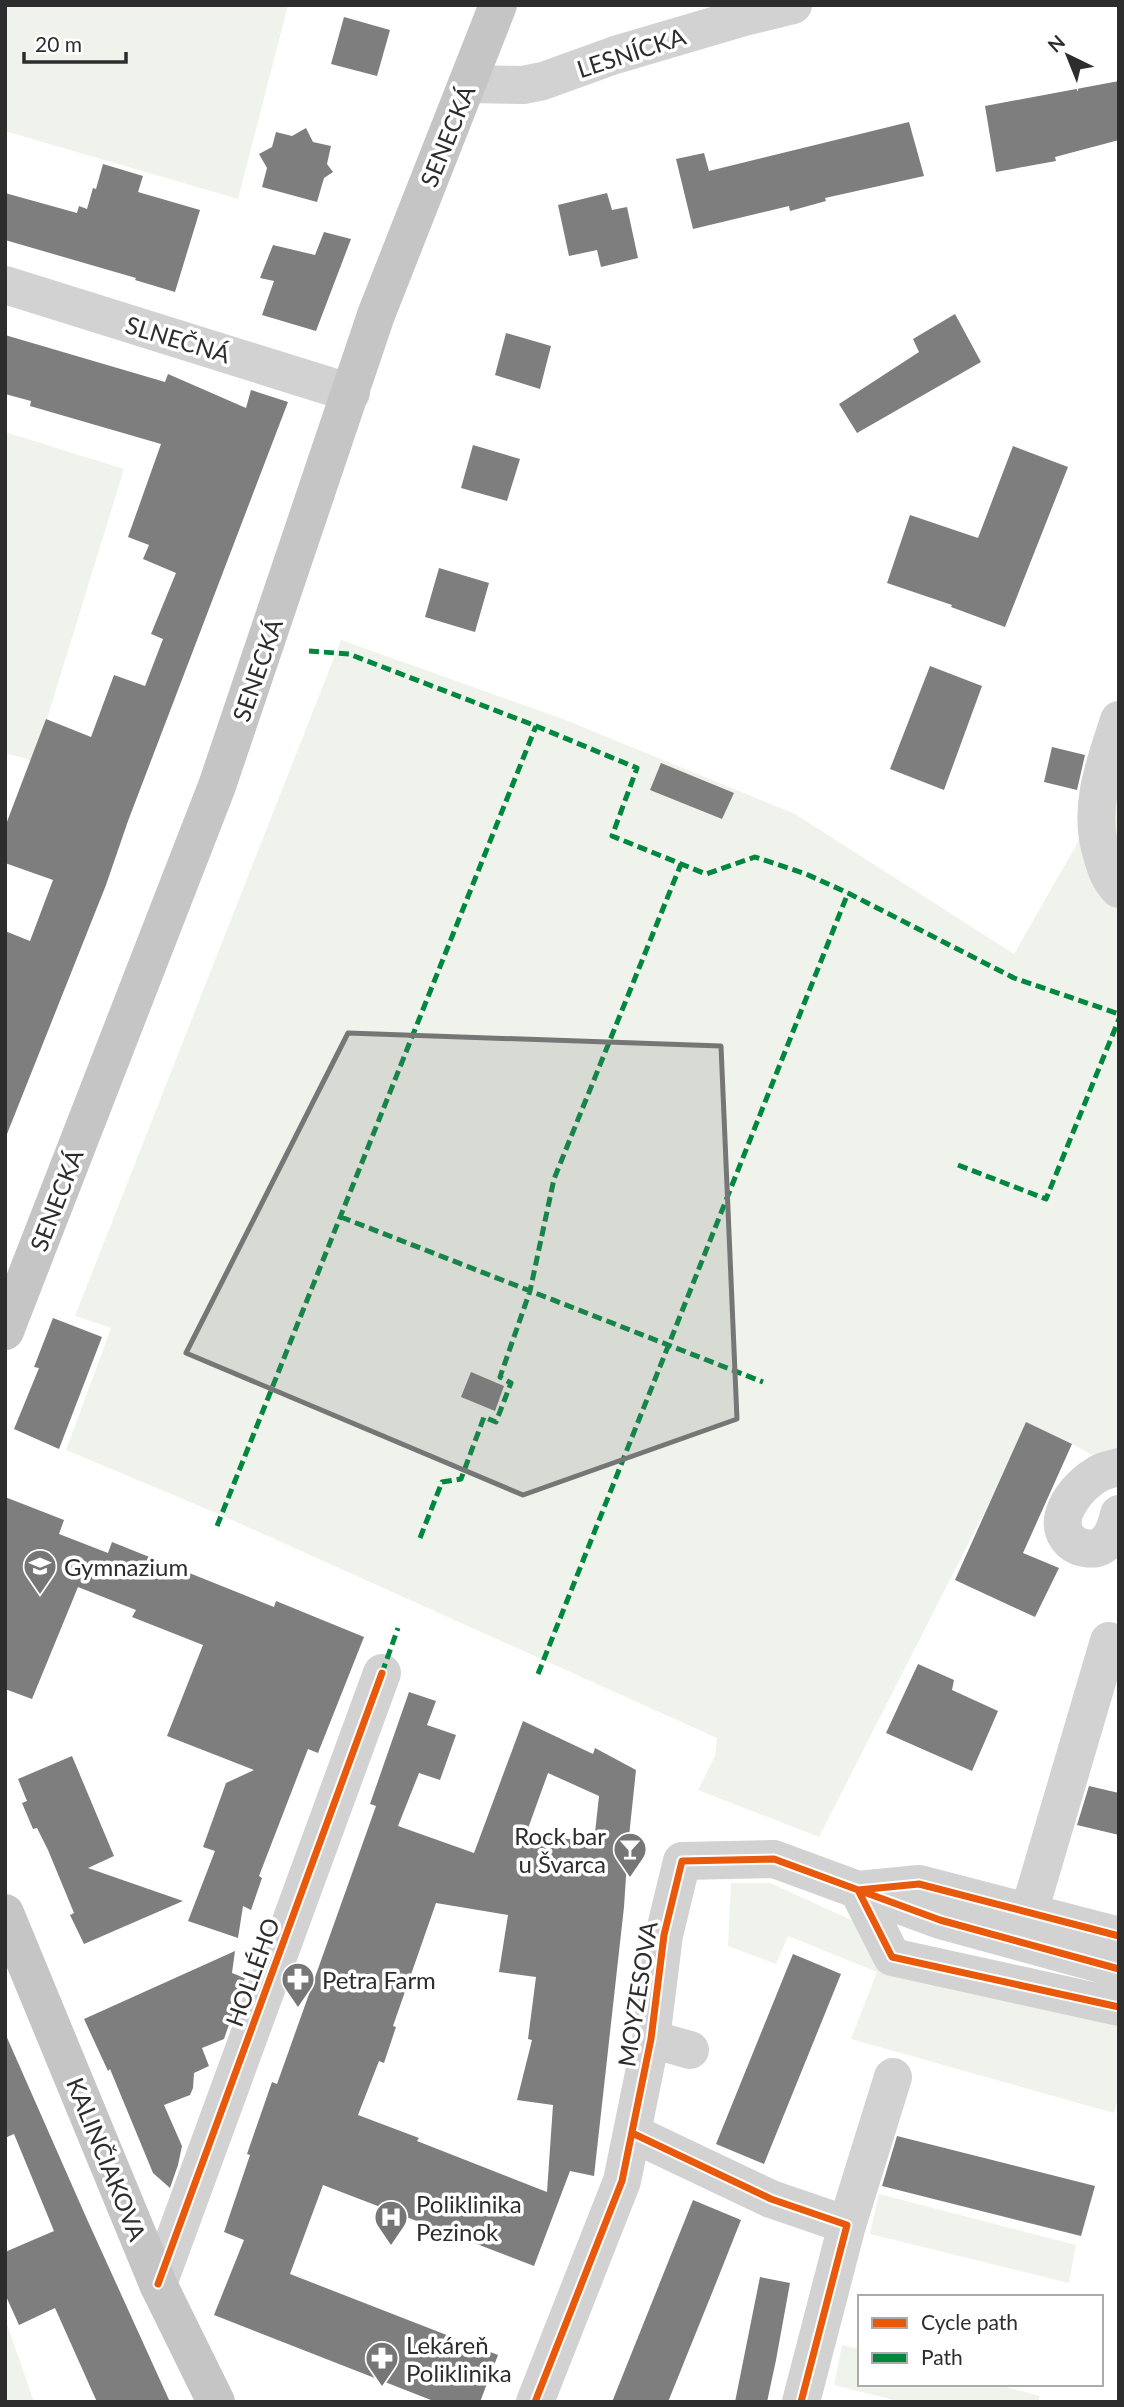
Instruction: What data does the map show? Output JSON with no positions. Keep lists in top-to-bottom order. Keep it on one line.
{"streets":{"main road":["SENECKÁ","KALINČIAKOVA"],"street":["LESNÍCKA","SLNEČNÁ","HOLLÉHO","MOYZESOVA"]},"crossings":[["LESNÍCKA","SENECKÁ"],["SENECKÁ","SLNEČNÁ"],["HOLLÉHO","KALINČIAKOVA"]],"places":{"school or university":["Gymnazium"],"bar":["Rock bar u Švarca"],"pharmacy":["Petra Farm","Lekáreň Poliklinika"],"hospital":["Poliklinika Pezinok"]},"legend":["Cycle path","Path"],"scale_bar":"20 m","north":"top left"}
